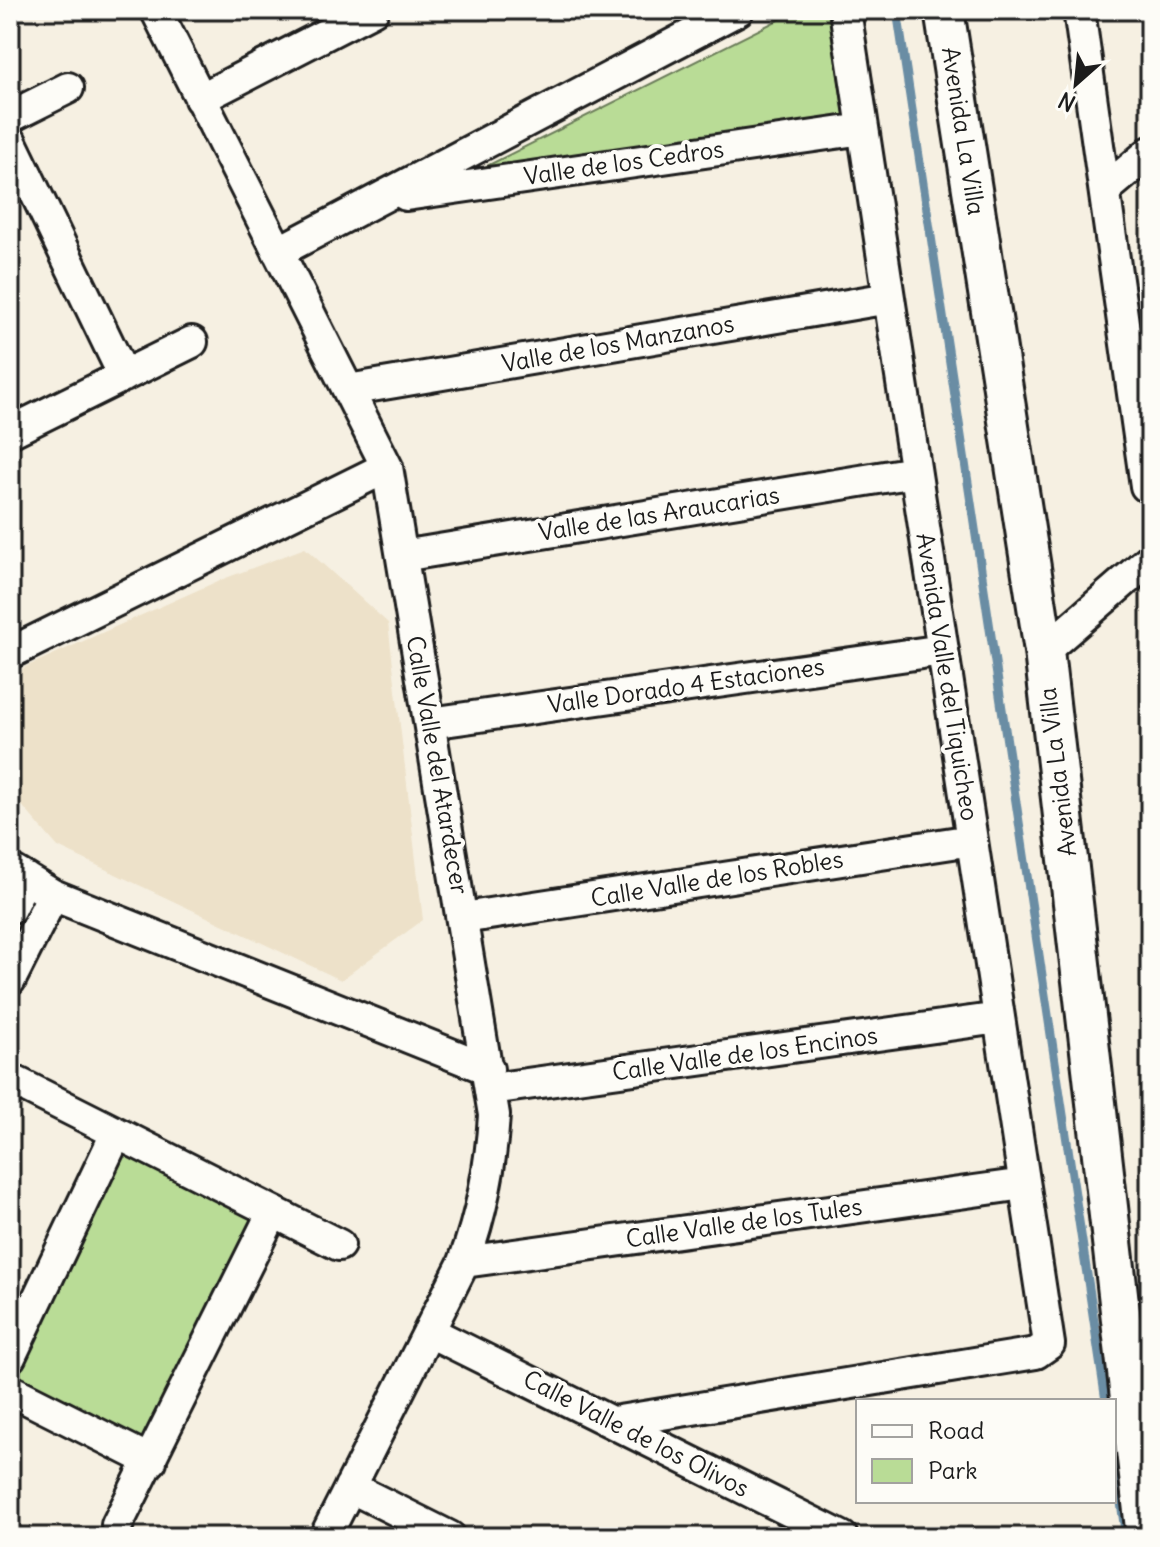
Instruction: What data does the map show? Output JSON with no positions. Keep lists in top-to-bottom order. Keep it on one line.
{"streets":{"street":["Avenida La Villa","Valle de los Cedros","Valle de los Manzanos","Valle de las Araucarias","Avenida Valle del Tiquicheo","Valle Dorado 4 Estaciones","Calle Valle del Atardecer","Calle Valle de los Robles","Calle Valle de los Encinos","Calle Valle de los Tules","Calle Valle de los Olivos"]},"crossings":[["Valle de los Cedros","Avenida Valle del Tiquicheo"],["Valle de los Cedros","Calle Valle del Atardecer"],["Valle de los Manzanos","Avenida Valle del Tiquicheo"],["Valle de los Manzanos","Calle Valle del Atardecer"],["Valle de las Araucarias","Avenida Valle del Tiquicheo"],["Valle de las Araucarias","Calle Valle del Atardecer"],["Avenida Valle del Tiquicheo","Valle Dorado 4 Estaciones"],["Avenida Valle del Tiquicheo","Calle Valle de los Robles"],["Avenida Valle del Tiquicheo","Calle Valle de los Encinos"],["Avenida Valle del Tiquicheo","Calle Valle de los Tules"],["Avenida Valle del Tiquicheo","Calle Valle de los Olivos"],["Valle Dorado 4 Estaciones","Calle Valle del Atardecer"],["Calle Valle del Atardecer","Calle Valle de los Robles"],["Calle Valle del Atardecer","Calle Valle de los Encinos"],["Calle Valle del Atardecer","Calle Valle de los Tules"],["Calle Valle del Atardecer","Calle Valle de los Olivos"]],"legend":["Road","Park"],"north":"bottom left"}
